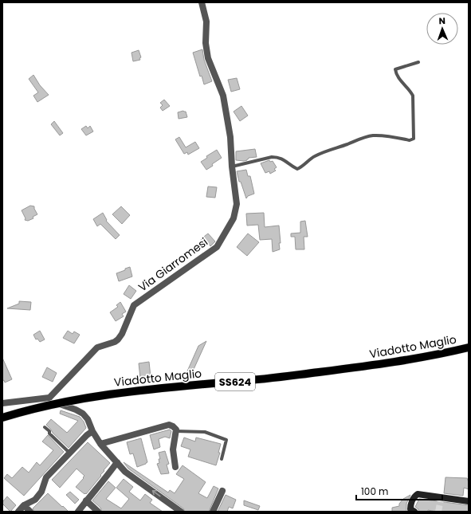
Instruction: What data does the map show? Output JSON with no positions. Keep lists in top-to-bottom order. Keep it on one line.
{"streets":{"main road":["Viadotto Maglio","SS624"],"street":["Via Giarromesi"]},"scale_bar":"100 m","north":"top"}
